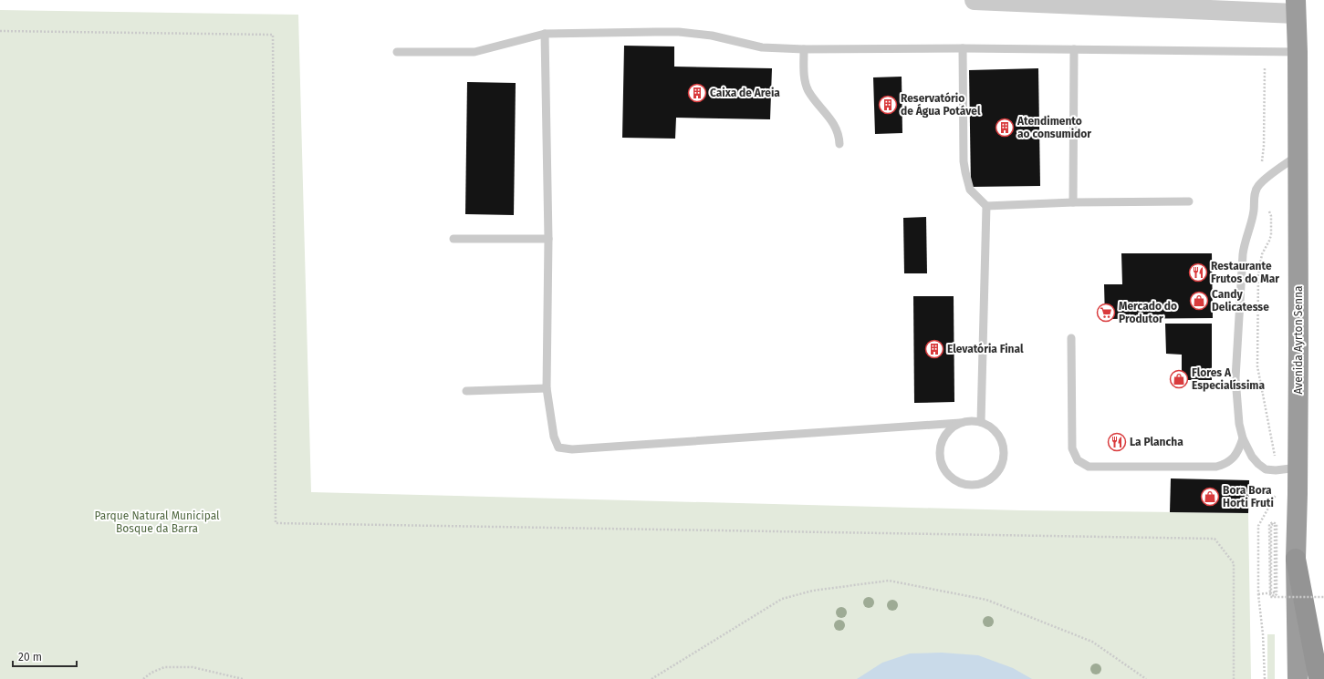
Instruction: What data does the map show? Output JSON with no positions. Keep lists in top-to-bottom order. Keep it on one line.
{"streets":{"highway":["Avenida Ayrton Senna"]},"parks":["Parque Natural Municipal Bosque da Barra"],"places":{"building":["Caixa de Areia","Reservatório de Água Potável","Atendimento ao consumidor","Elevatória Final"],"restaurant":["Restaurante Frutos do Mar","La Plancha"],"shop":["Candy Delicatesse","Flores A Especialíssima","Bora Bora Horti Fruti"],"supermarket":["Mercado do Produtor"]},"scale_bar":"20 m"}
